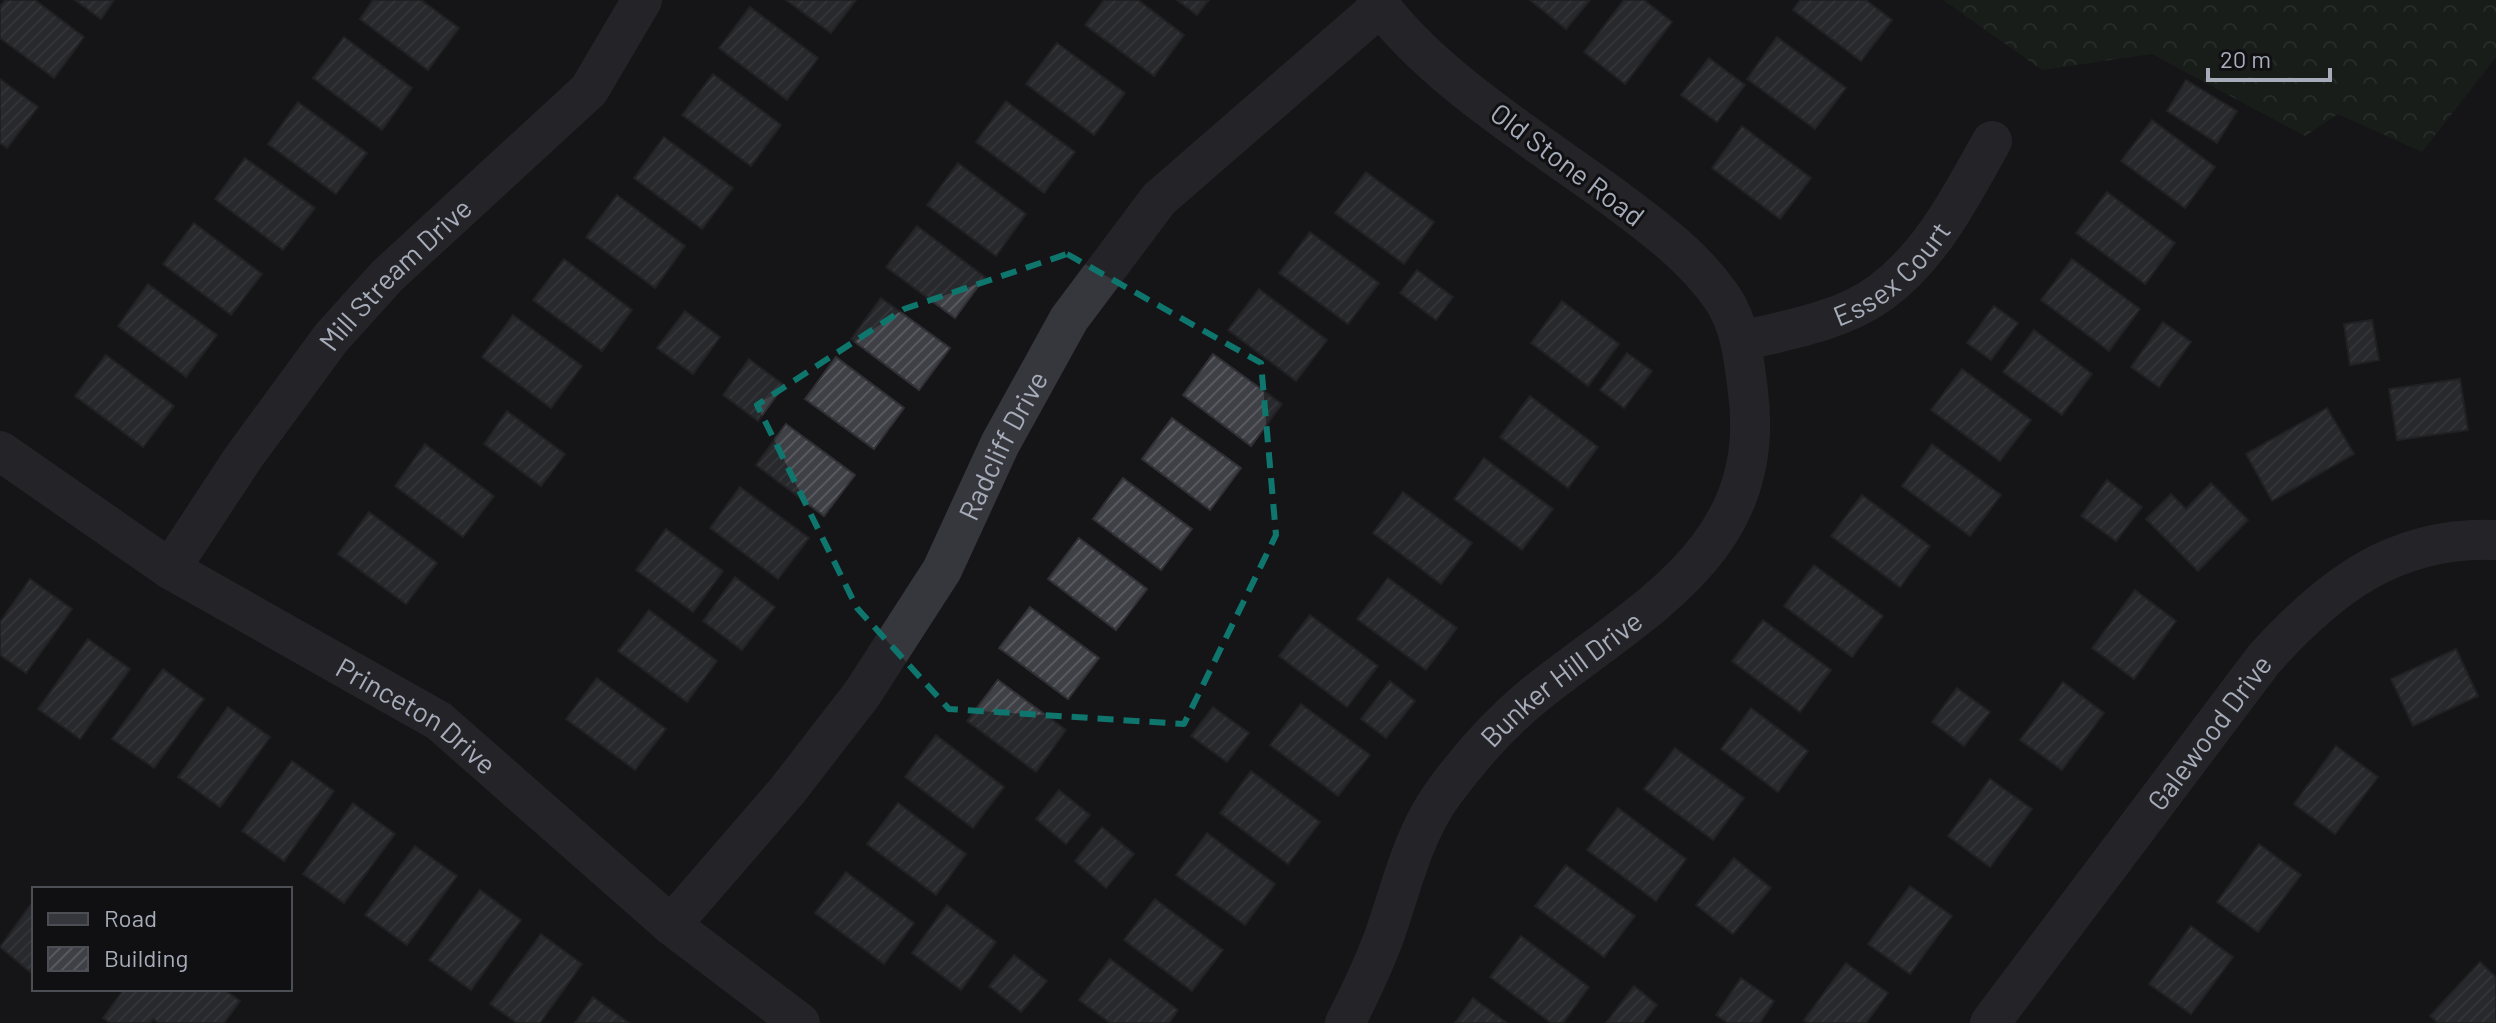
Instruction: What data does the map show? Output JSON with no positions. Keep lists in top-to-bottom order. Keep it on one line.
{"streets":{"street":["Old Stone Road","Essex Court","Mill Stream Drive","Radcliff Drive","Bunker Hill Drive","Princeton Drive","Galewood Drive"]},"crossings":[["Old Stone Road","Essex Court"],["Old Stone Road","Radcliff Drive"],["Old Stone Road","Bunker Hill Drive"],["Essex Court","Bunker Hill Drive"],["Mill Stream Drive","Princeton Drive"],["Radcliff Drive","Princeton Drive"]],"legend":["Road","Building"],"scale_bar":"20 m"}
